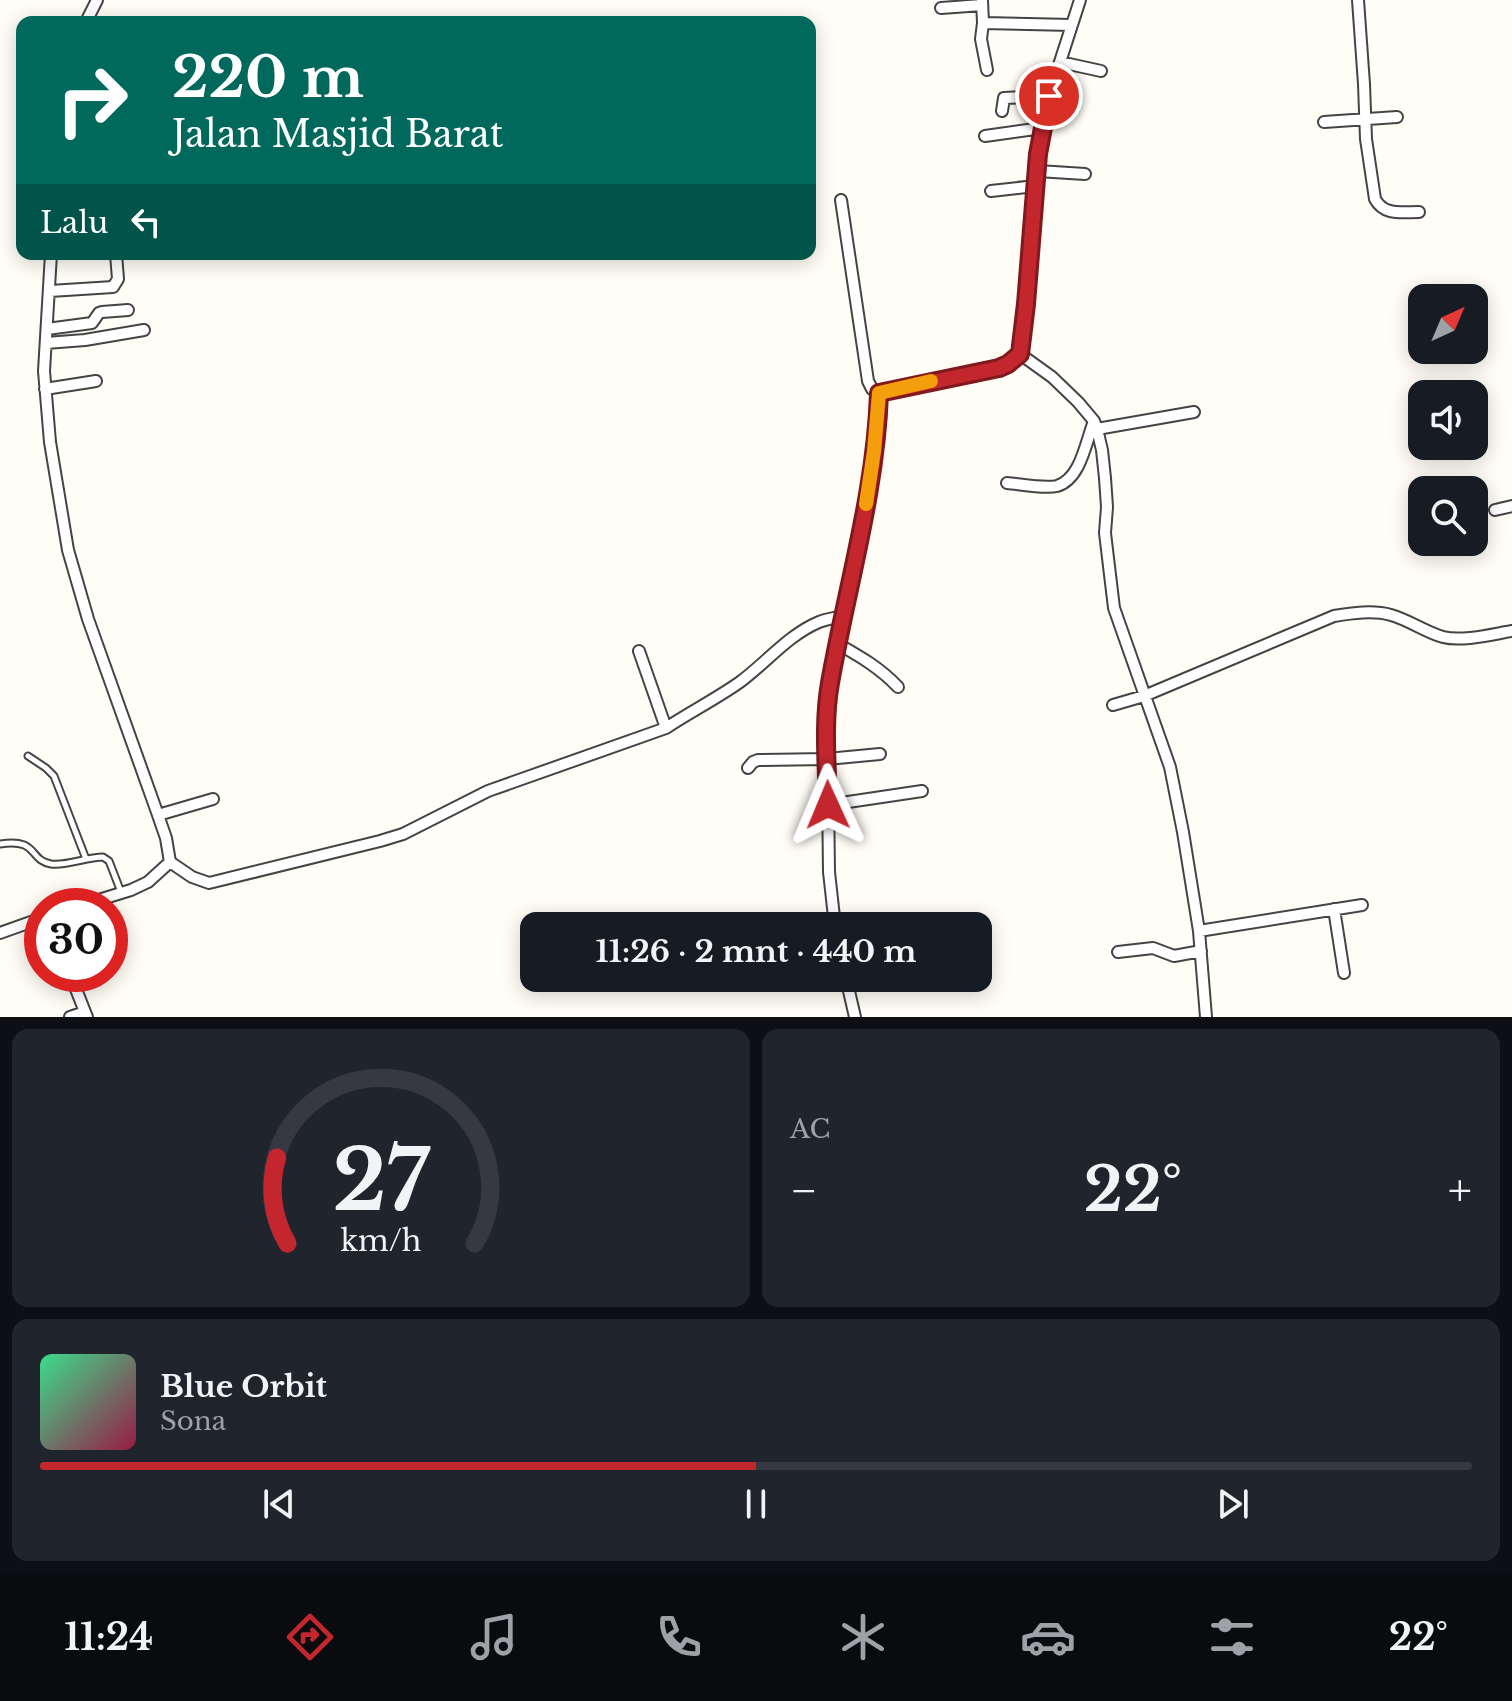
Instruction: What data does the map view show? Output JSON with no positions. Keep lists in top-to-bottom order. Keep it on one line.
{"north":"top right","page":{"turn":["220 m","Jalan Masjid Barat"],"then":"Lalu","limit":"30","trip":"11:26 · 2 mnt · 440 m","tile":"AC","heat":["−","22°","+"],"song":["Blue Orbit","Sona"],"tabs":["11:24","22°"],"gauge":["27","km/h"]}}
